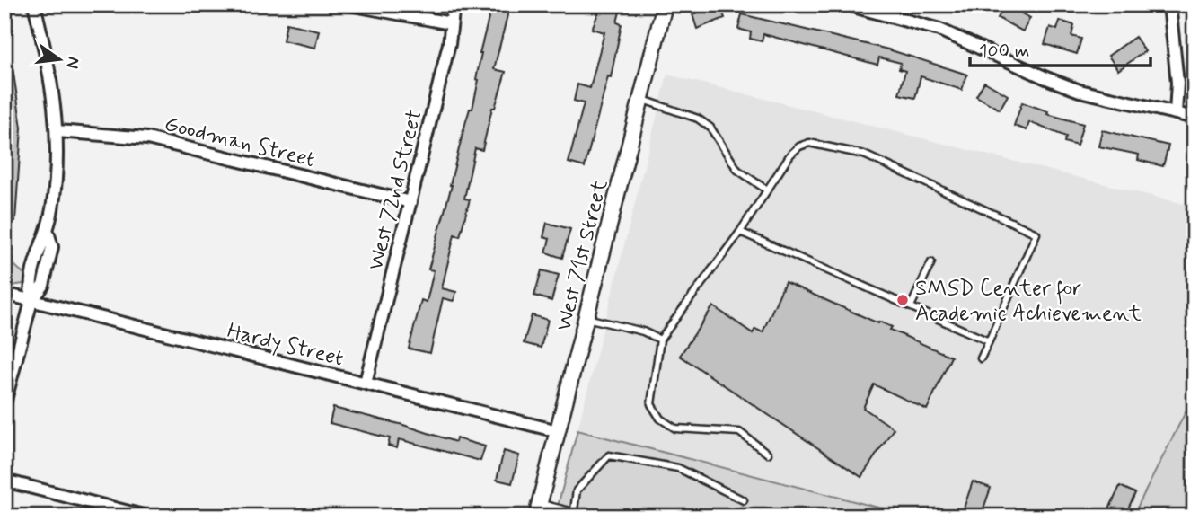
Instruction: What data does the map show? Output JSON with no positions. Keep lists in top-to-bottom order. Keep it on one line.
{"streets":{"street":["Goodman Street","West 72nd Street","West 71st Street","Hardy Street"]},"crossings":[["Goodman Street","West 72nd Street"],["West 72nd Street","Hardy Street"],["West 71st Street","Hardy Street"]],"places":["SMSD Center for Academic Achievement"],"scale_bar":"100 m","north":"right"}
